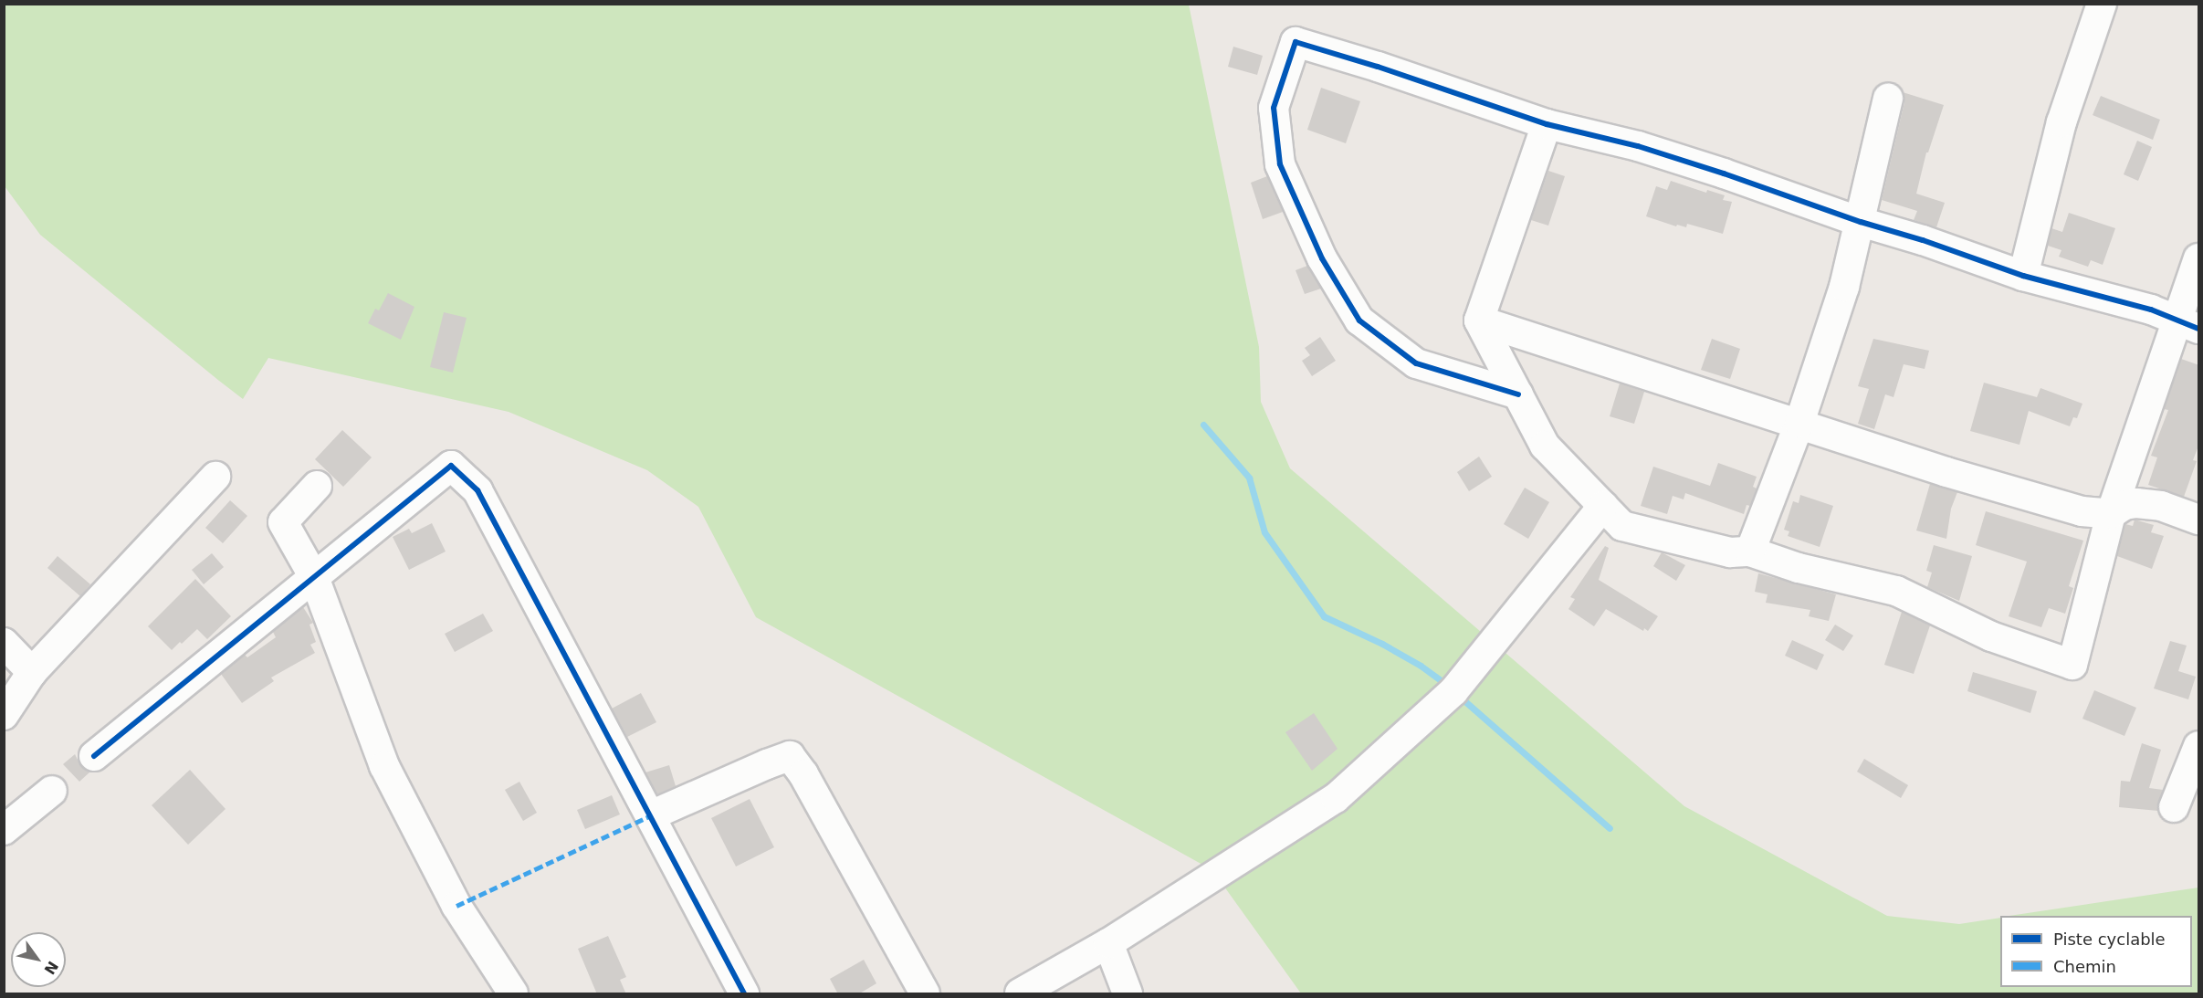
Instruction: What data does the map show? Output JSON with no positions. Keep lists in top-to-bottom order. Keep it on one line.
{"legend":["Piste cyclable","Chemin"],"north":"bottom right"}
